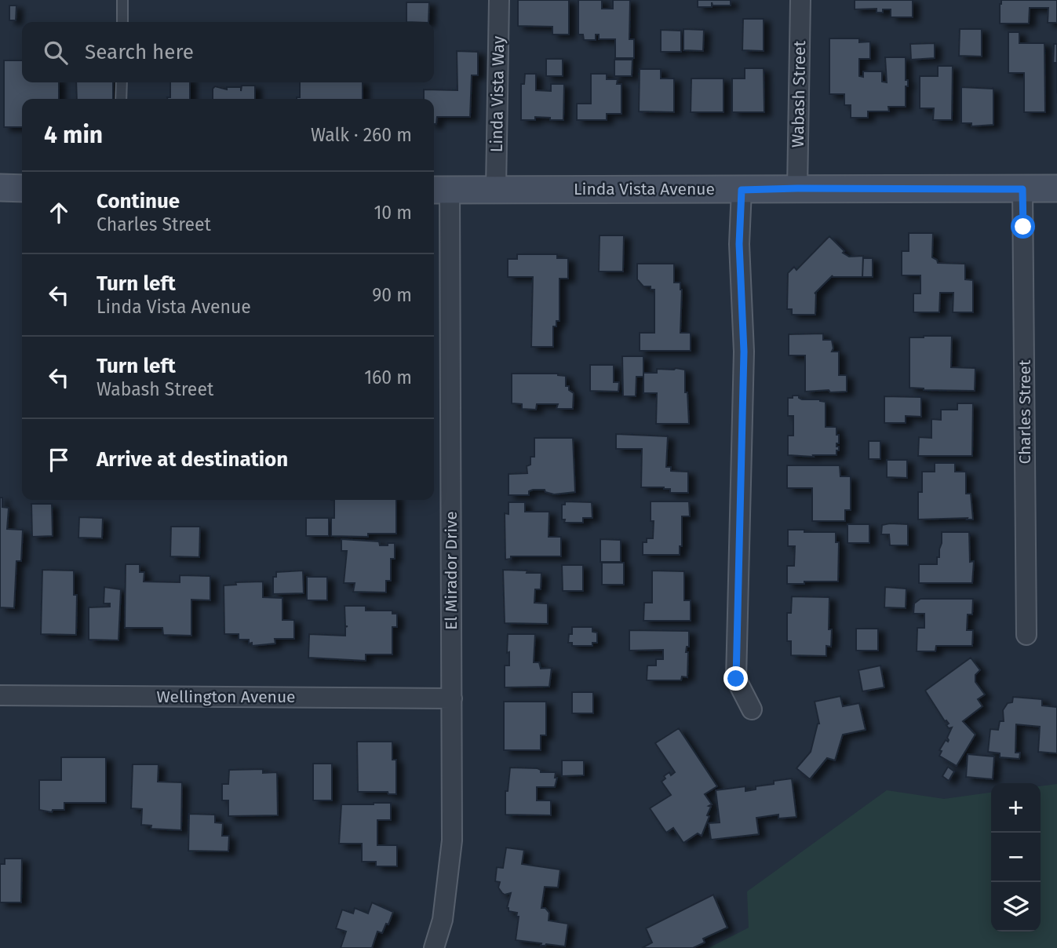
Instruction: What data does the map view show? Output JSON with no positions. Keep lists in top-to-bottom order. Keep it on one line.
{"streets":{"main road":["Linda Vista Avenue"],"street":["Linda Vista Way","Wabash Street","Charles Street","El Mirador Drive","Wellington Avenue"]},"crossings":[["Linda Vista Way","Linda Vista Avenue"],["Wabash Street","Linda Vista Avenue"],["Linda Vista Avenue","Charles Street"],["Linda Vista Avenue","El Mirador Drive"],["El Mirador Drive","Wellington Avenue"]],"page":{"search":"Search here","heading":["4 min","Walk · 260 m"],"list":[["Continue","Charles Street","10 m"],["Turn left","Linda Vista Avenue","90 m"],["Turn left","Wabash Street","160 m"],"Arrive at destination"],"map_buttons":["+","−"]}}
